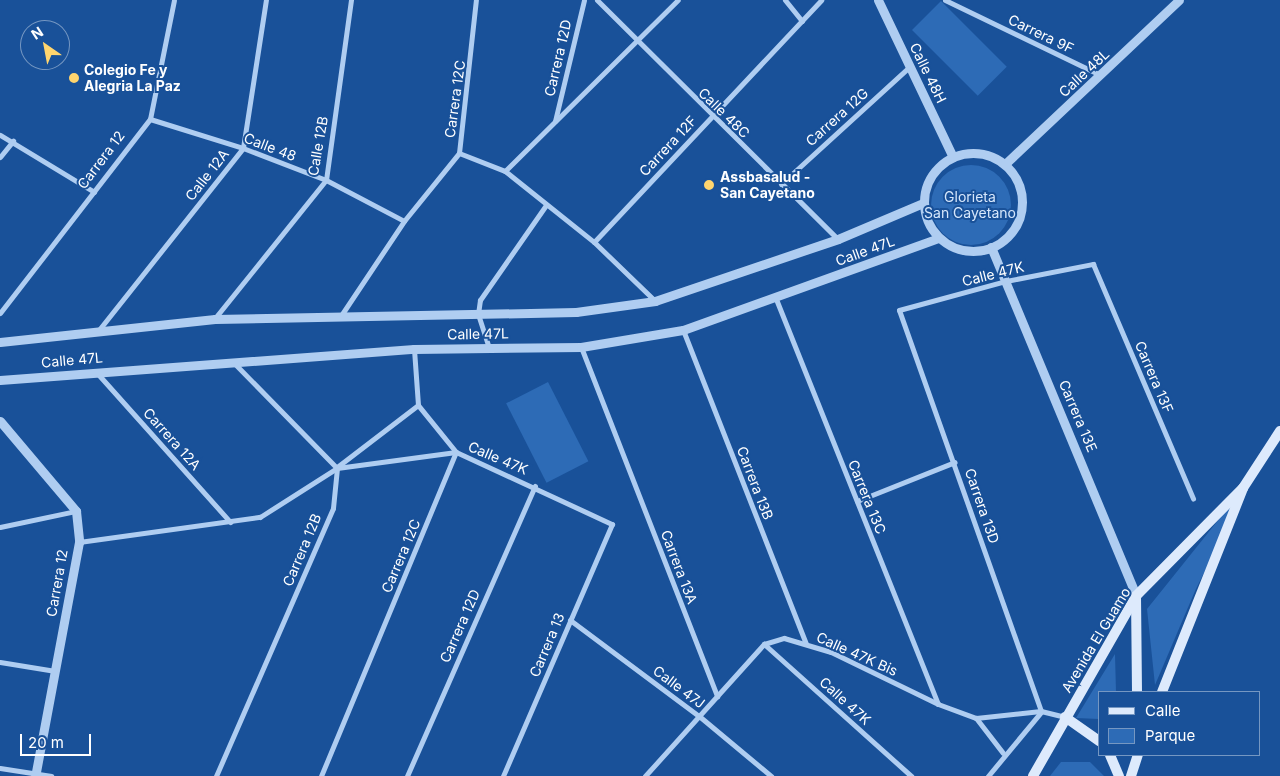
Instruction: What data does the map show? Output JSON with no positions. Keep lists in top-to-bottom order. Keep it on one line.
{"streets":{"main road":["Avenida El Guamo"],"street":["Carrera 9F","Carrera 12D","Calle 48H","Calle 48L","Carrera 12C","Calle 48C","Carrera 12G","Calle 12B","Carrera 12F","Calle 48","Carrera 12","Calle 12A","Calle 47L","Calle 47K","Carrera 13F","Carrera 13E","Carrera 12A","Carrera 13B","Carrera 13C","Carrera 13D","Carrera 12B","Carrera 13A","Carrera 13","Calle 47K Bis","Calle 47J"]},"crossings":[["Carrera 9F","Calle 48L"],["Carrera 12D","Calle 47K"],["Calle 48H","Calle 48L"],["Calle 48H","Carrera 12G"],["Calle 48H","Calle 47L"],["Calle 48H","Carrera 13E"],["Calle 48L","Calle 47L"],["Calle 48L","Carrera 13E"],["Carrera 12C","Calle 48"],["Carrera 12C","Calle 47L"],["Carrera 12C","Calle 47K"],["Calle 48C","Carrera 12G"],["Calle 48C","Carrera 12F"],["Calle 48C","Calle 47L"],["Calle 12B","Calle 48"],["Calle 12B","Calle 47L"],["Calle 48","Carrera 12"],["Calle 48","Calle 12A"],["Carrera 12","Calle 47K"],["Calle 12A","Calle 47L"],["Calle 47L","Carrera 13E"],["Calle 47L","Carrera 12A"],["Calle 47L","Carrera 13B"],["Calle 47L","Carrera 13C"],["Calle 47L","Carrera 13A"],["Calle 47K","Carrera 13F"],["Calle 47K","Carrera 13E"],["Calle 47K","Carrera 12A"],["Calle 47K","Carrera 13D"],["Calle 47K","Carrera 12B"],["Calle 47K","Carrera 13"],["Calle 47K","Calle 47K Bis"],["Carrera 13E","Avenida El Guamo"],["Carrera 13B","Calle 47K Bis"],["Carrera 13C","Calle 47K Bis"],["Carrera 13D","Calle 47K Bis"],["Avenida El Guamo","Calle 47K Bis"],["Carrera 13","Calle 47J"]],"parks":["Glorieta San Cayetano"],"places":["Colegio Fe y Alegria La Paz","Assbasalud - San Cayetano"],"legend":["Calle","Parque"],"scale_bar":"20 m","north":"top left"}
